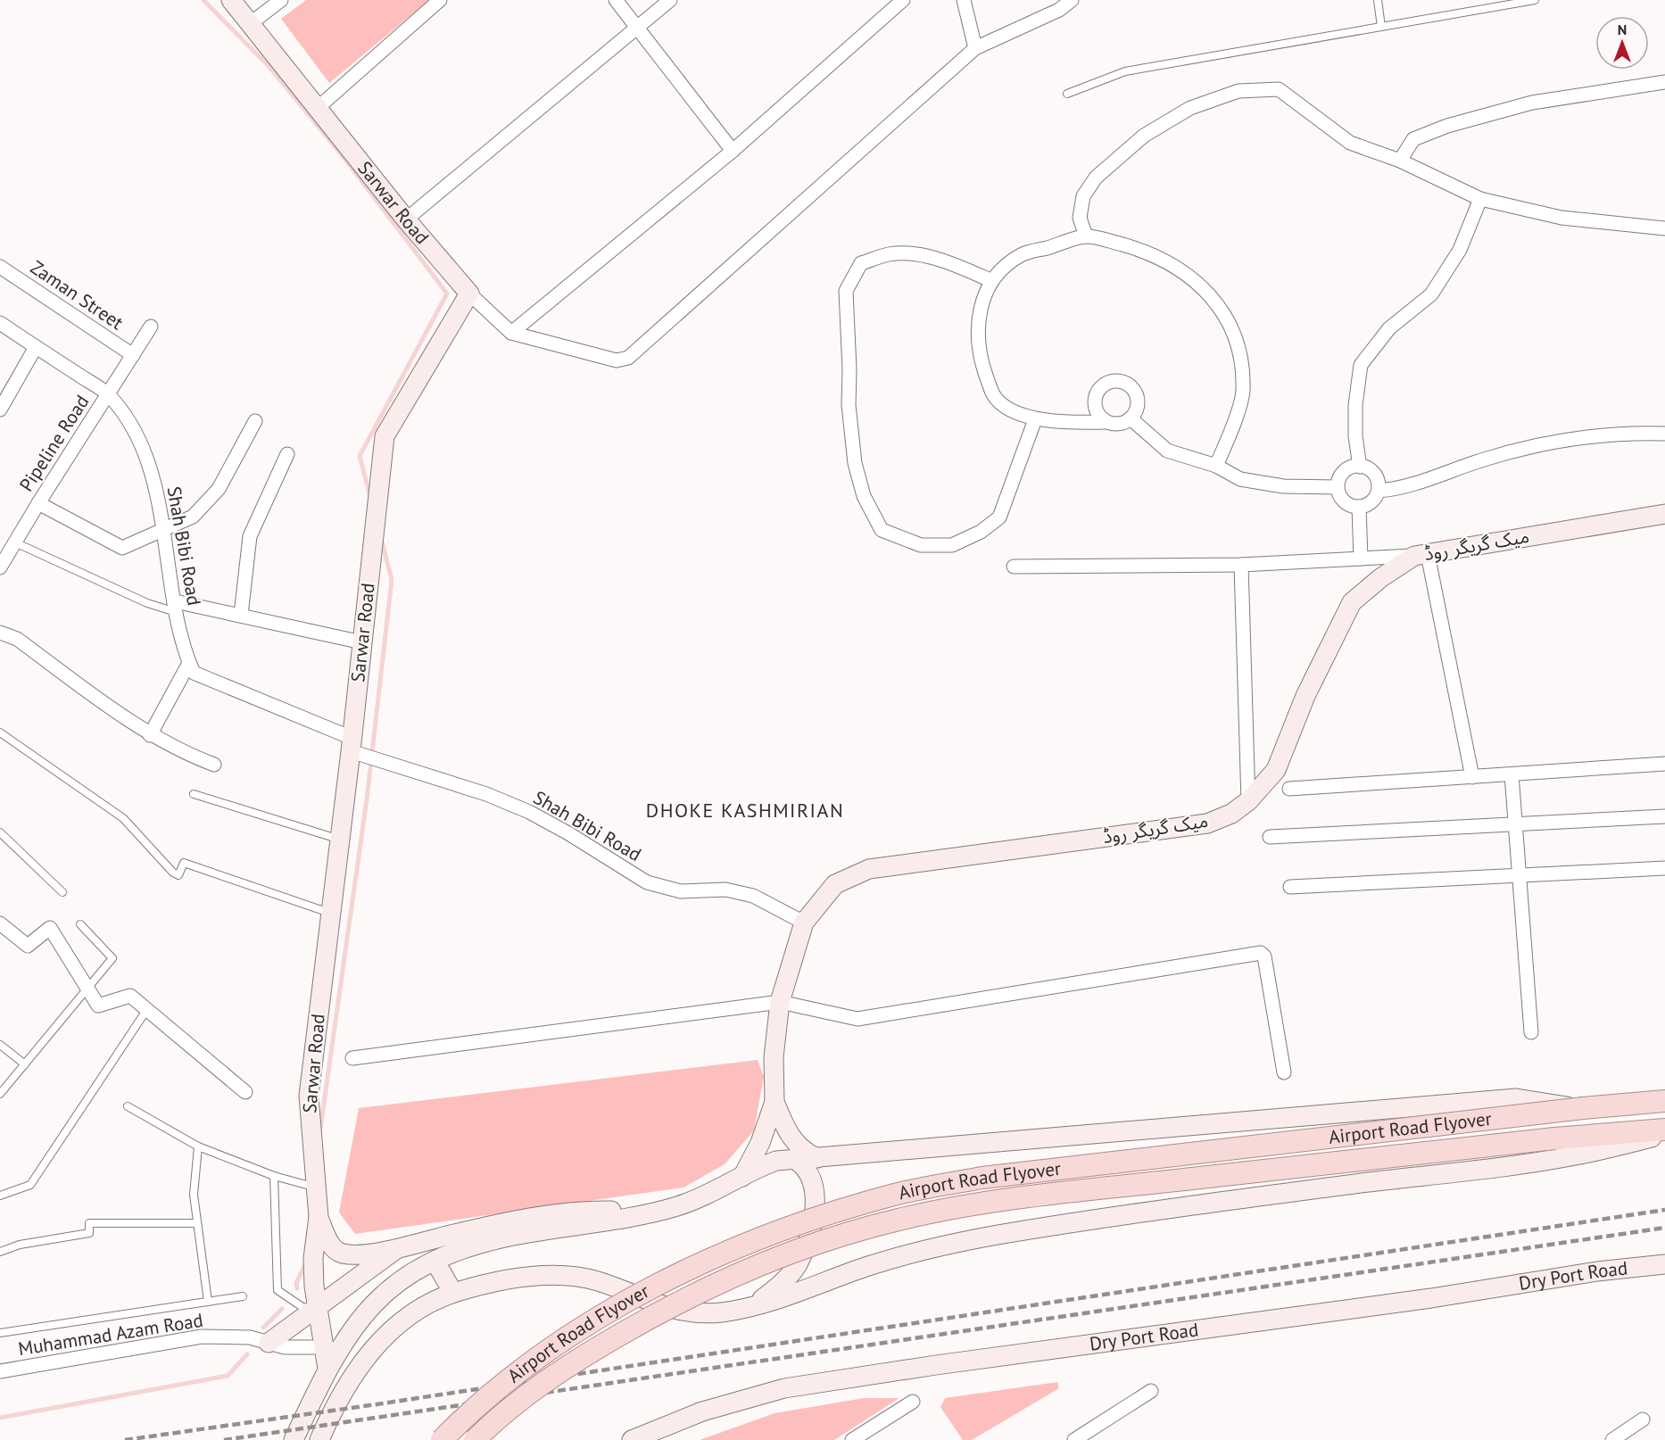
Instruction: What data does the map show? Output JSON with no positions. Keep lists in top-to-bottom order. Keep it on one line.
{"streets":{"main road":["Airport Road Flyover"],"street":["Sarwar Road","Zaman Street","Pipeline Road","میک گریگر روڈ","Shah Bibi Road","Dry Port Road","Muhammad Azam Road"]},"crossings":[["Sarwar Road","Shah Bibi Road"],["Sarwar Road","Muhammad Azam Road"],["Zaman Street","Pipeline Road"],["Pipeline Road","Shah Bibi Road"],["میک گریگر روڈ","Shah Bibi Road"]],"districts":["DHOKE KASHMIRIAN"],"north":"top"}
